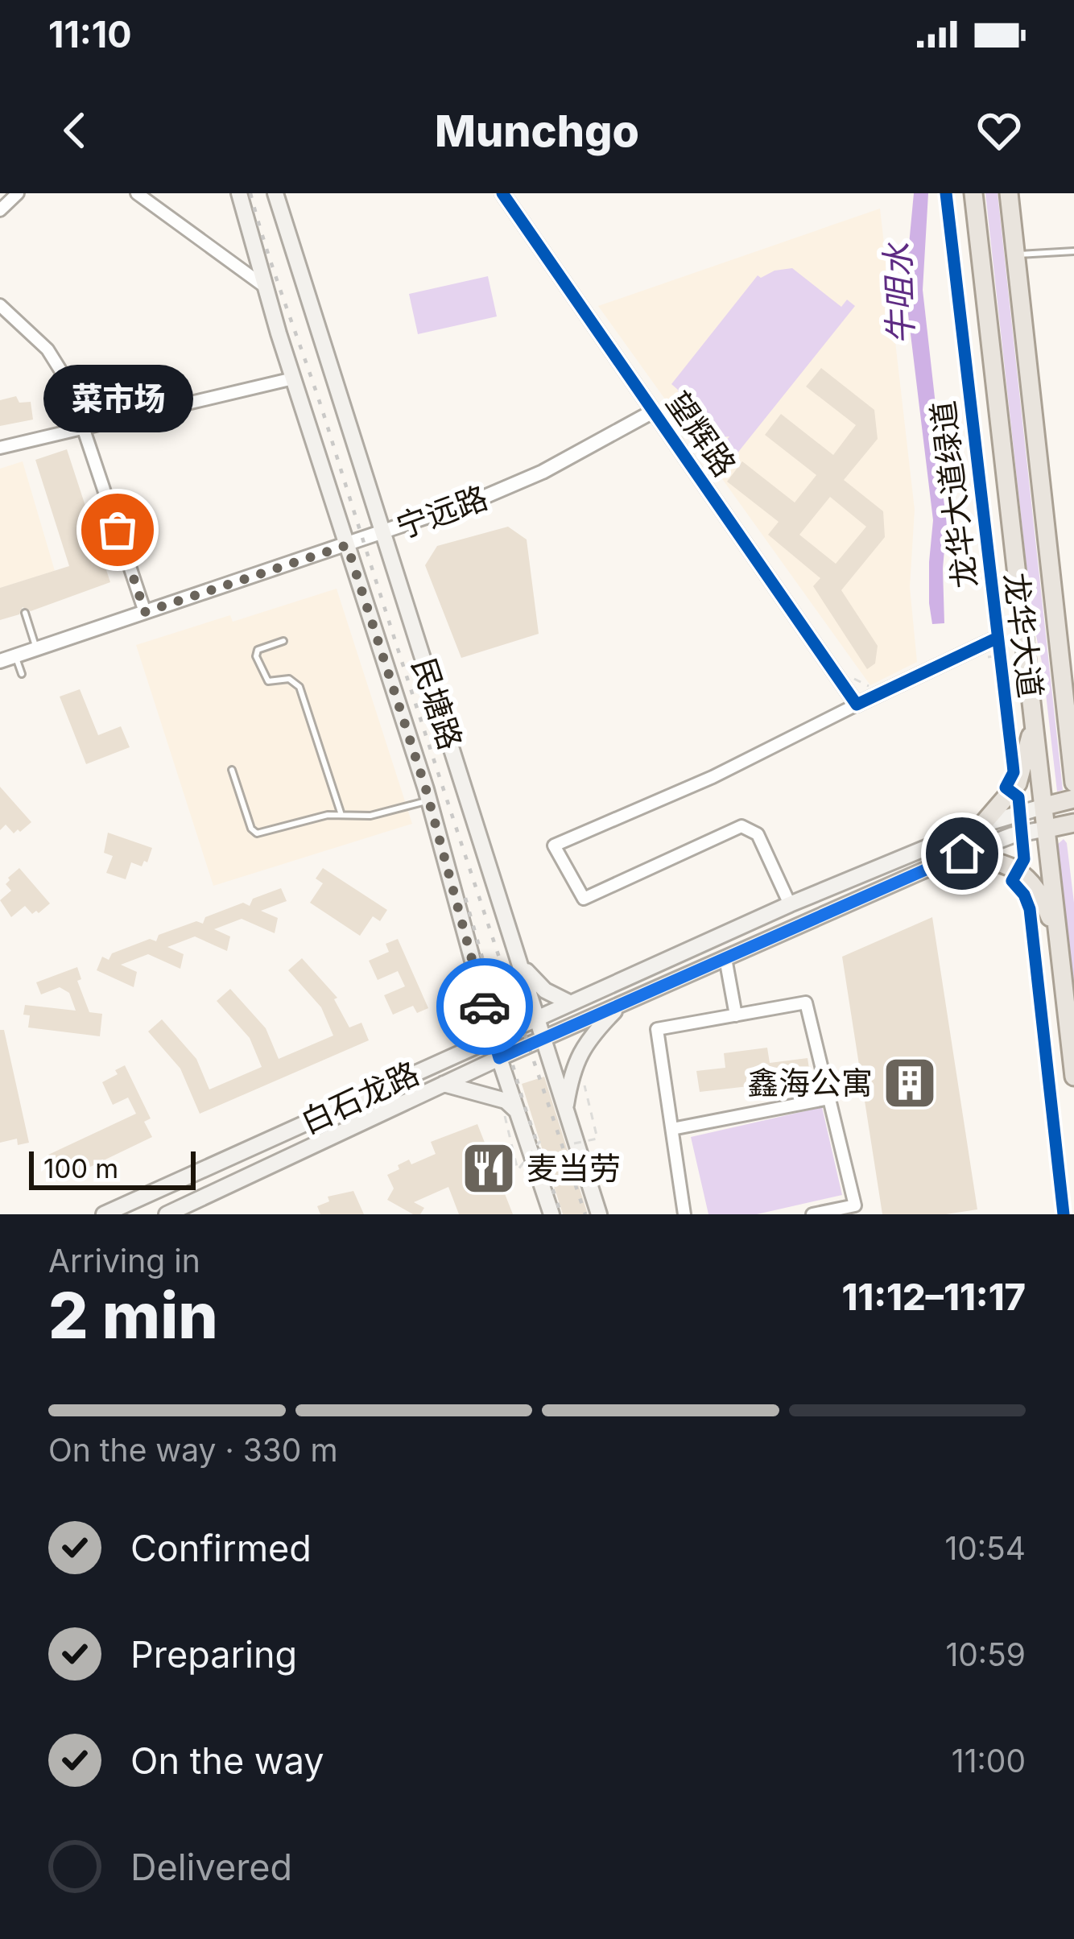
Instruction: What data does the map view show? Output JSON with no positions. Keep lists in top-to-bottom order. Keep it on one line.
{"streets":{"main road":["龙华大道","民塘路","白石龙路"],"street":["望辉路","宁远路"],"cycle path":["龙华大道绿道"]},"crossings":[["望辉路","宁远路"],["宁远路","民塘路"],["龙华大道","白石龙路"],["民塘路","白石龙路"]],"water":["牛咀水"],"places":{"other":["菜市场"],"building":["鑫海公寓"],"restaurant":["麦当劳"]},"scale_bar":"100 m","page":{"status":"11:10","header":"Munchgo","bubble":"菜市场","scale":"100 m","heading":["2 min","Arriving in","11:12–11:17"],"bar":"On the way · 330 m","list":[["Confirmed","10:54"],["Preparing","10:59"],["On the way","11:00"],"Delivered"]}}
